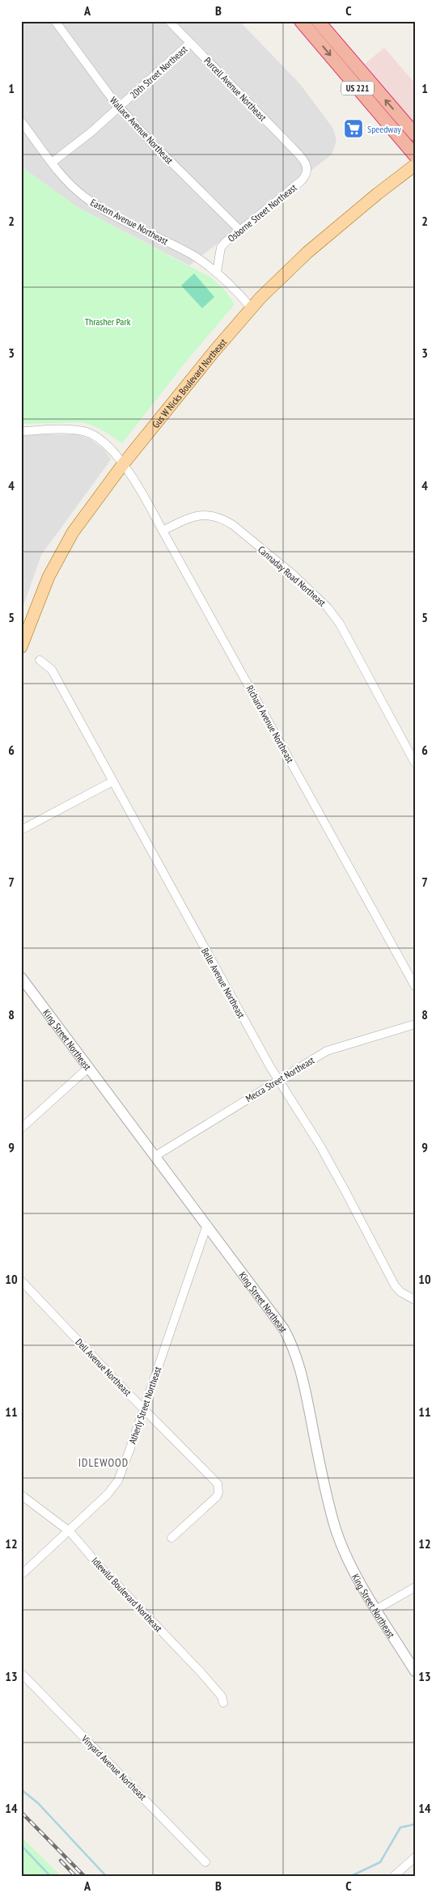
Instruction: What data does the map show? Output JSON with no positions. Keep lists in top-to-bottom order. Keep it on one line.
{"streets":{"highway":["US 221"],"main road":["Gus W Nicks Boulevard Northeast"],"street":["20th Street Northeast","Purcell Avenue Northeast","Wallace Avenue Northeast","Osborne Street Northeast","Eastern Avenue Northeast","Cannaday Road Northeast","Richard Avenue Northeast","Belle Avenue Northeast","King Street Northeast","Mecca Street Northeast","Dell Avenue Northeast","Atherly Street Northeast","Idlewild Boulevard Northeast","Vinyard Avenue Northeast"]},"crossings":[["20th Street Northeast","Purcell Avenue Northeast"],["20th Street Northeast","Wallace Avenue Northeast"],["20th Street Northeast","Eastern Avenue Northeast"],["Purcell Avenue Northeast","Osborne Street Northeast"],["Wallace Avenue Northeast","Osborne Street Northeast"],["Osborne Street Northeast","Eastern Avenue Northeast"],["Eastern Avenue Northeast","Gus W Nicks Boulevard Northeast"],["Gus W Nicks Boulevard Northeast","Richard Avenue Northeast"],["Cannaday Road Northeast","Richard Avenue Northeast"],["Belle Avenue Northeast","Mecca Street Northeast"],["King Street Northeast","Mecca Street Northeast"],["King Street Northeast","Atherly Street Northeast"],["Dell Avenue Northeast","Atherly Street Northeast"],["Atherly Street Northeast","Idlewild Boulevard Northeast"]],"districts":["IDLEWOOD"],"parks":["Thrasher Park"],"places":{"supermarket":["Speedway"]},"grid":{"columns":["A","B","C"],"rows":["1","2","3","4","5","6","7","8","9","10","11","12","13","14"]}}
